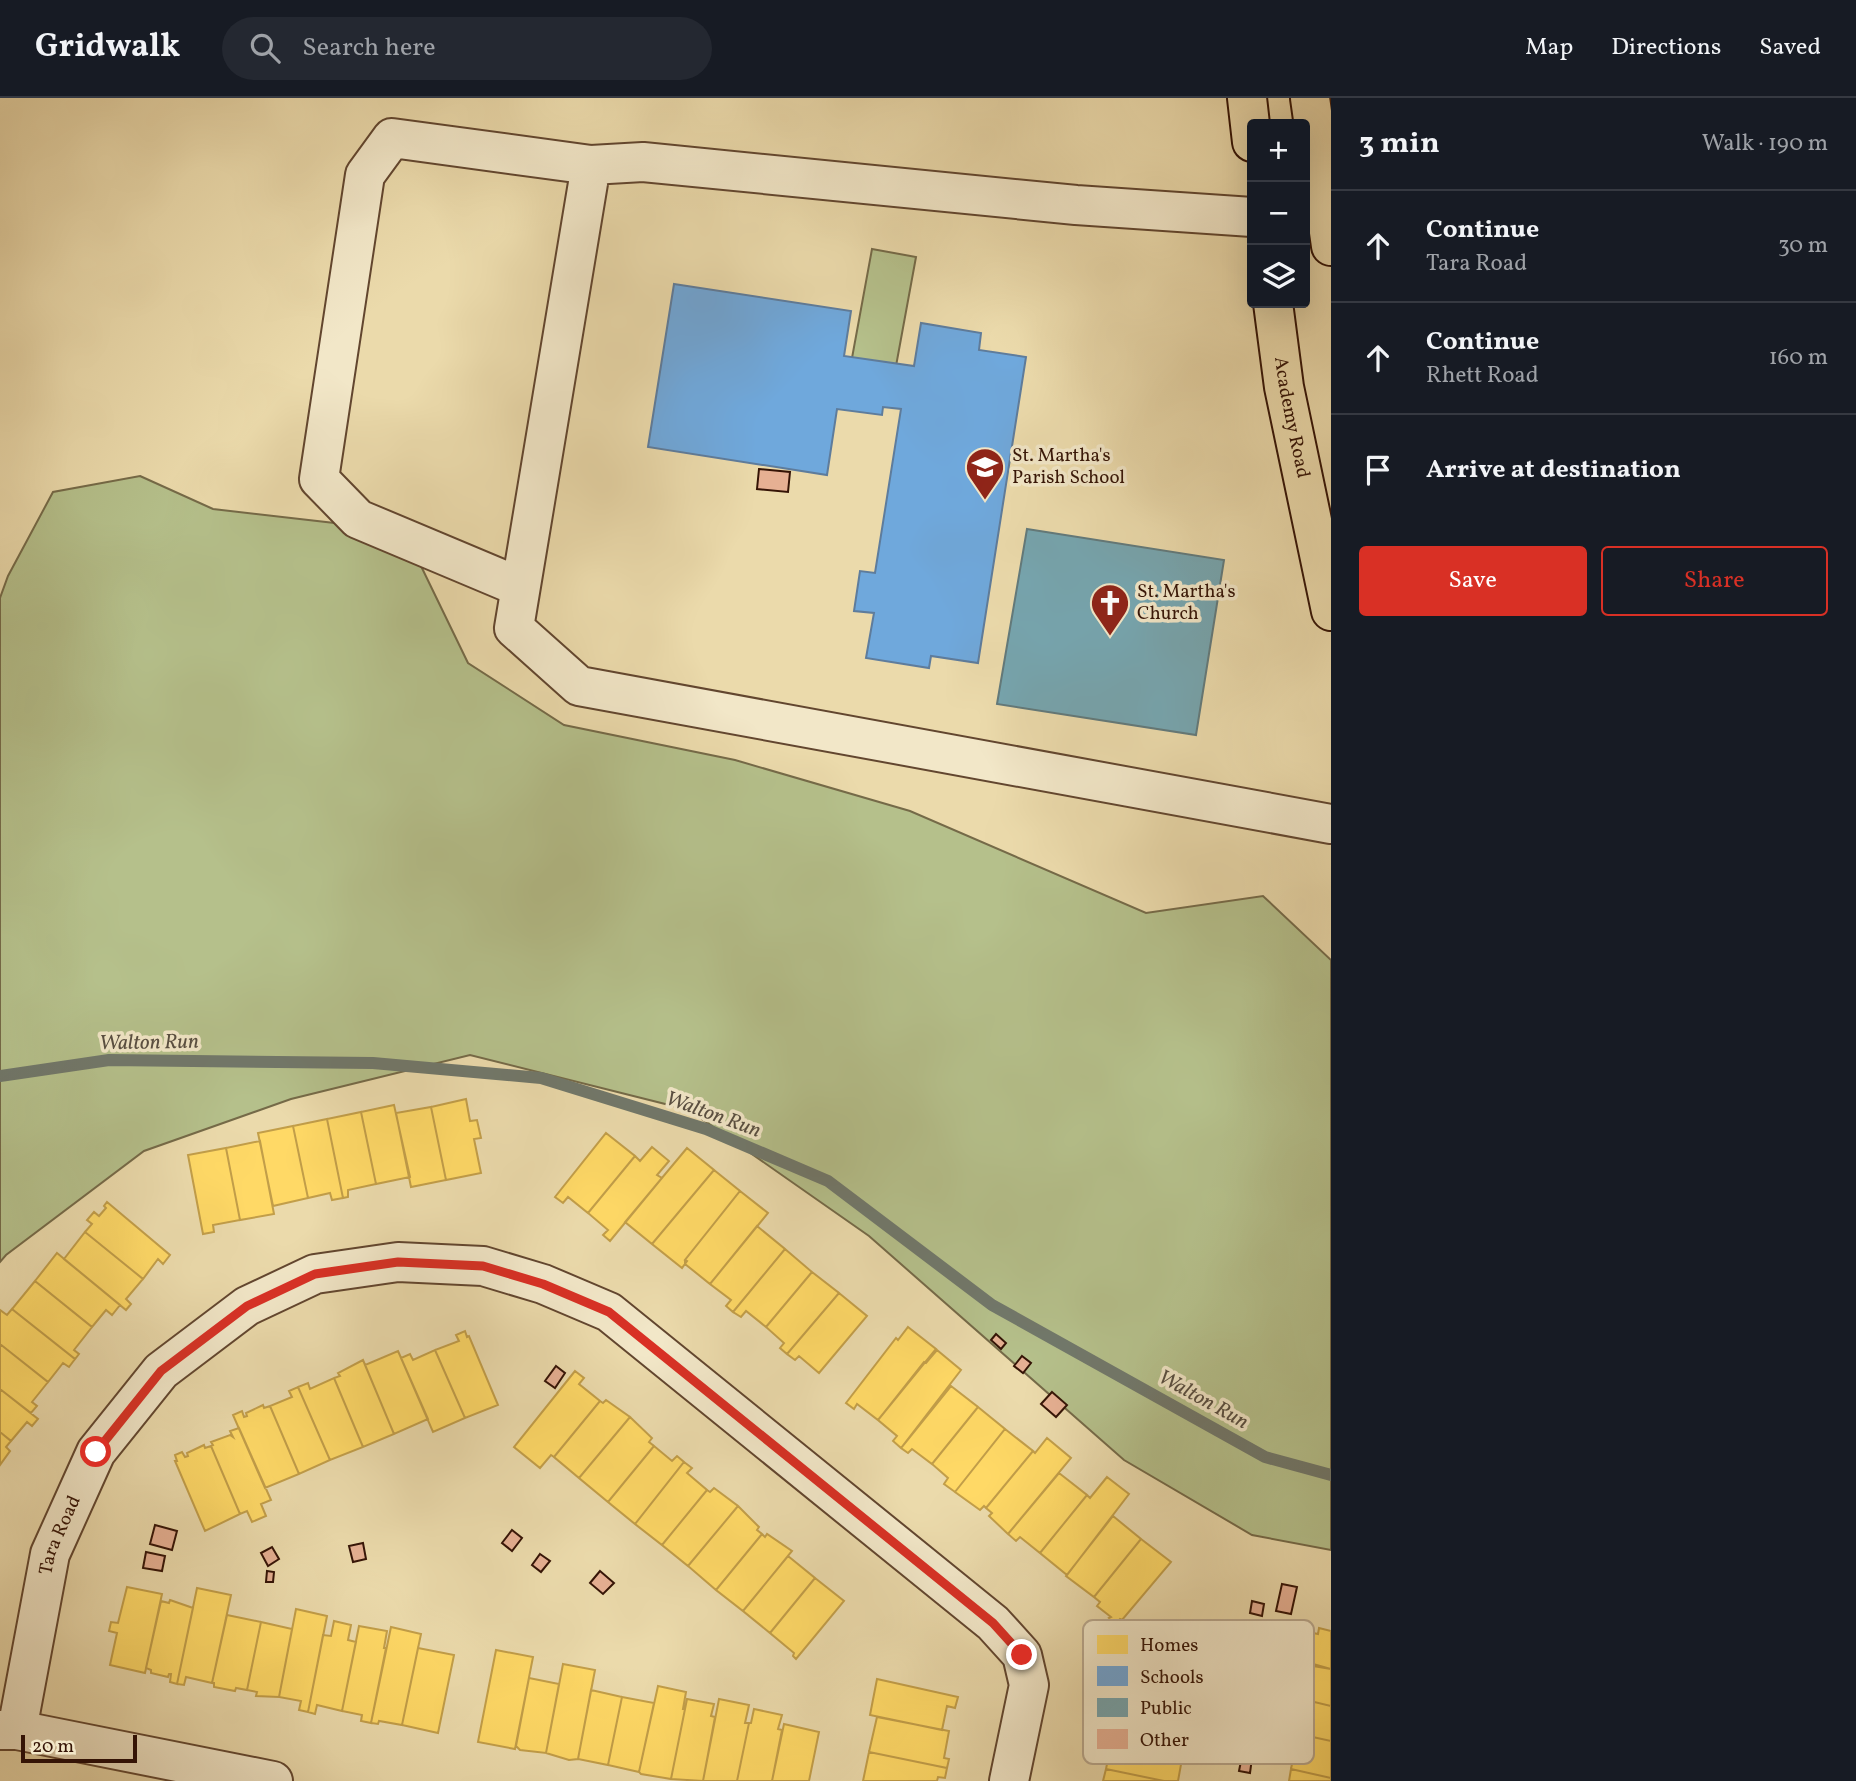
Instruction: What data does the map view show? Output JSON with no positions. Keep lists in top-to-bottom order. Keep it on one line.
{"streets":{"main road":["Academy Road"],"street":["Tara Road"]},"water":["Walton Run"],"places":{"school or university":["St. Martha's Parish School"],"church":["St. Martha's Church"]},"legend":["Homes","Schools","Public","Other"],"scale_bar":"20 m","page":{"header":"Gridwalk","search":"Search here","nav":["Map","Directions","Saved"],"heading":["3 min","Walk · 190 m"],"map_buttons":["+","−"],"list":[["Continue","Tara Road","30 m"],["Continue","Rhett Road","160 m"],"Arrive at destination"],"buttons":["Save","Share"],"scale":"20 m"}}
